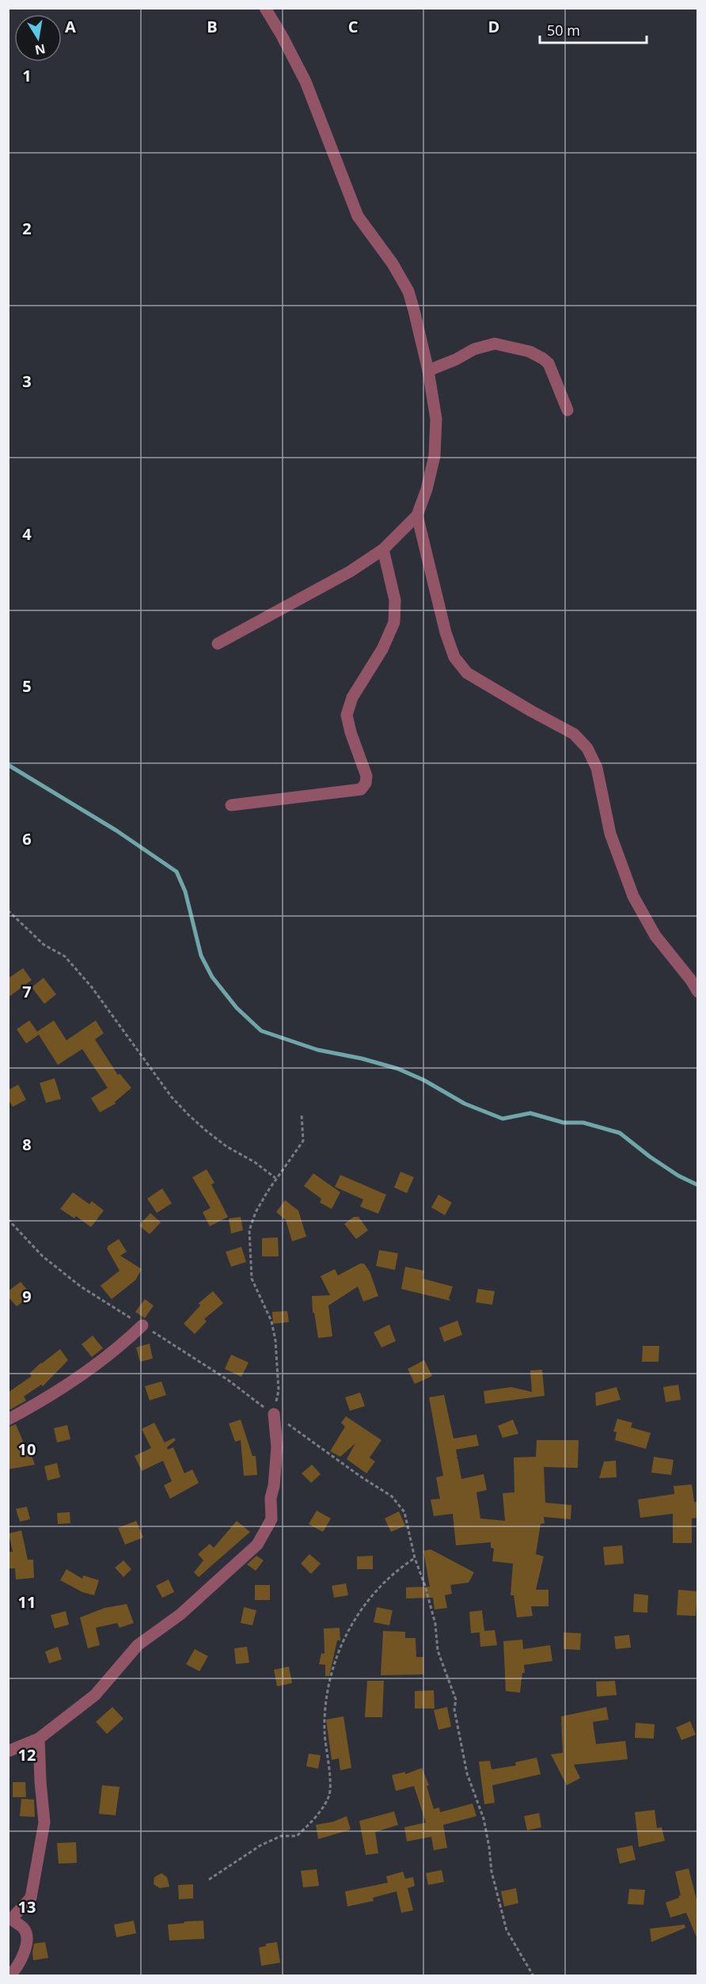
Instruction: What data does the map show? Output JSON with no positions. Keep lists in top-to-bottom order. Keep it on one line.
{"scale_bar":"50 m","north":"bottom","grid":{"columns":["A","B","C","D"],"rows":["1","2","3","4","5","6","7","8","9","10","11","12","13"]}}
